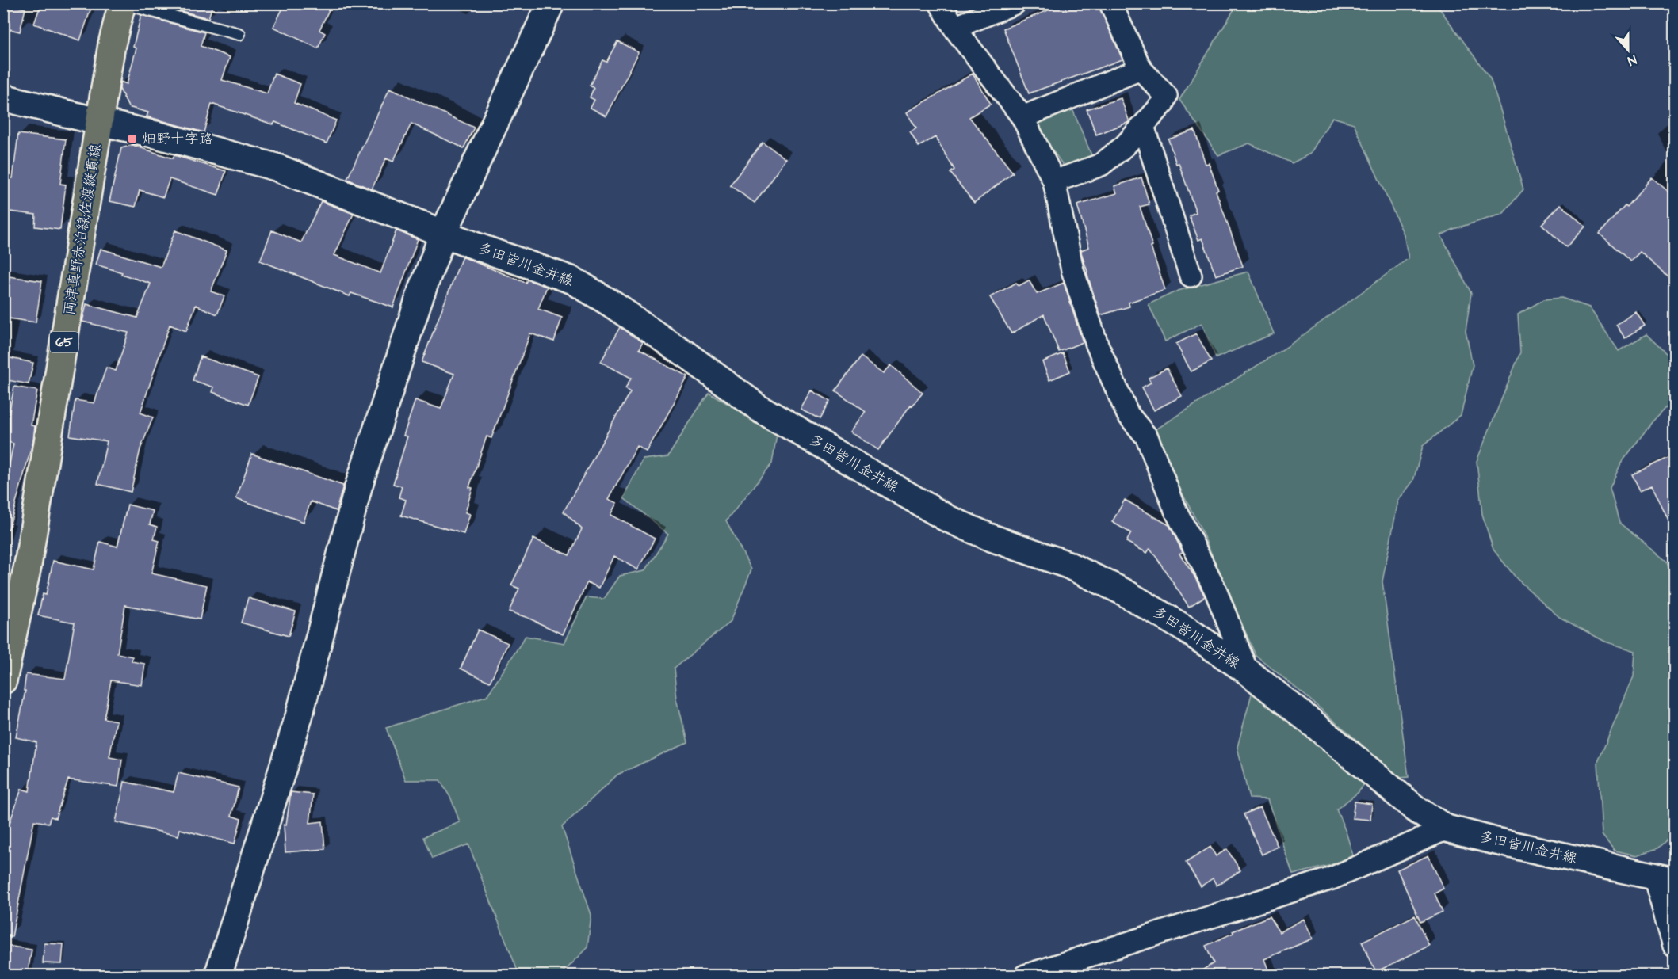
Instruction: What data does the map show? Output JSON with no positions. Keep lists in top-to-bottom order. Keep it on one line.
{"streets":{"main road":["両津真野赤泊線;佐渡縦貫線","多田皆川金井線","65"]},"crossings":[["両津真野赤泊線;佐渡縦貫線","多田皆川金井線"]],"places":{"transit":["畑野十字路"]},"north":"bottom"}
